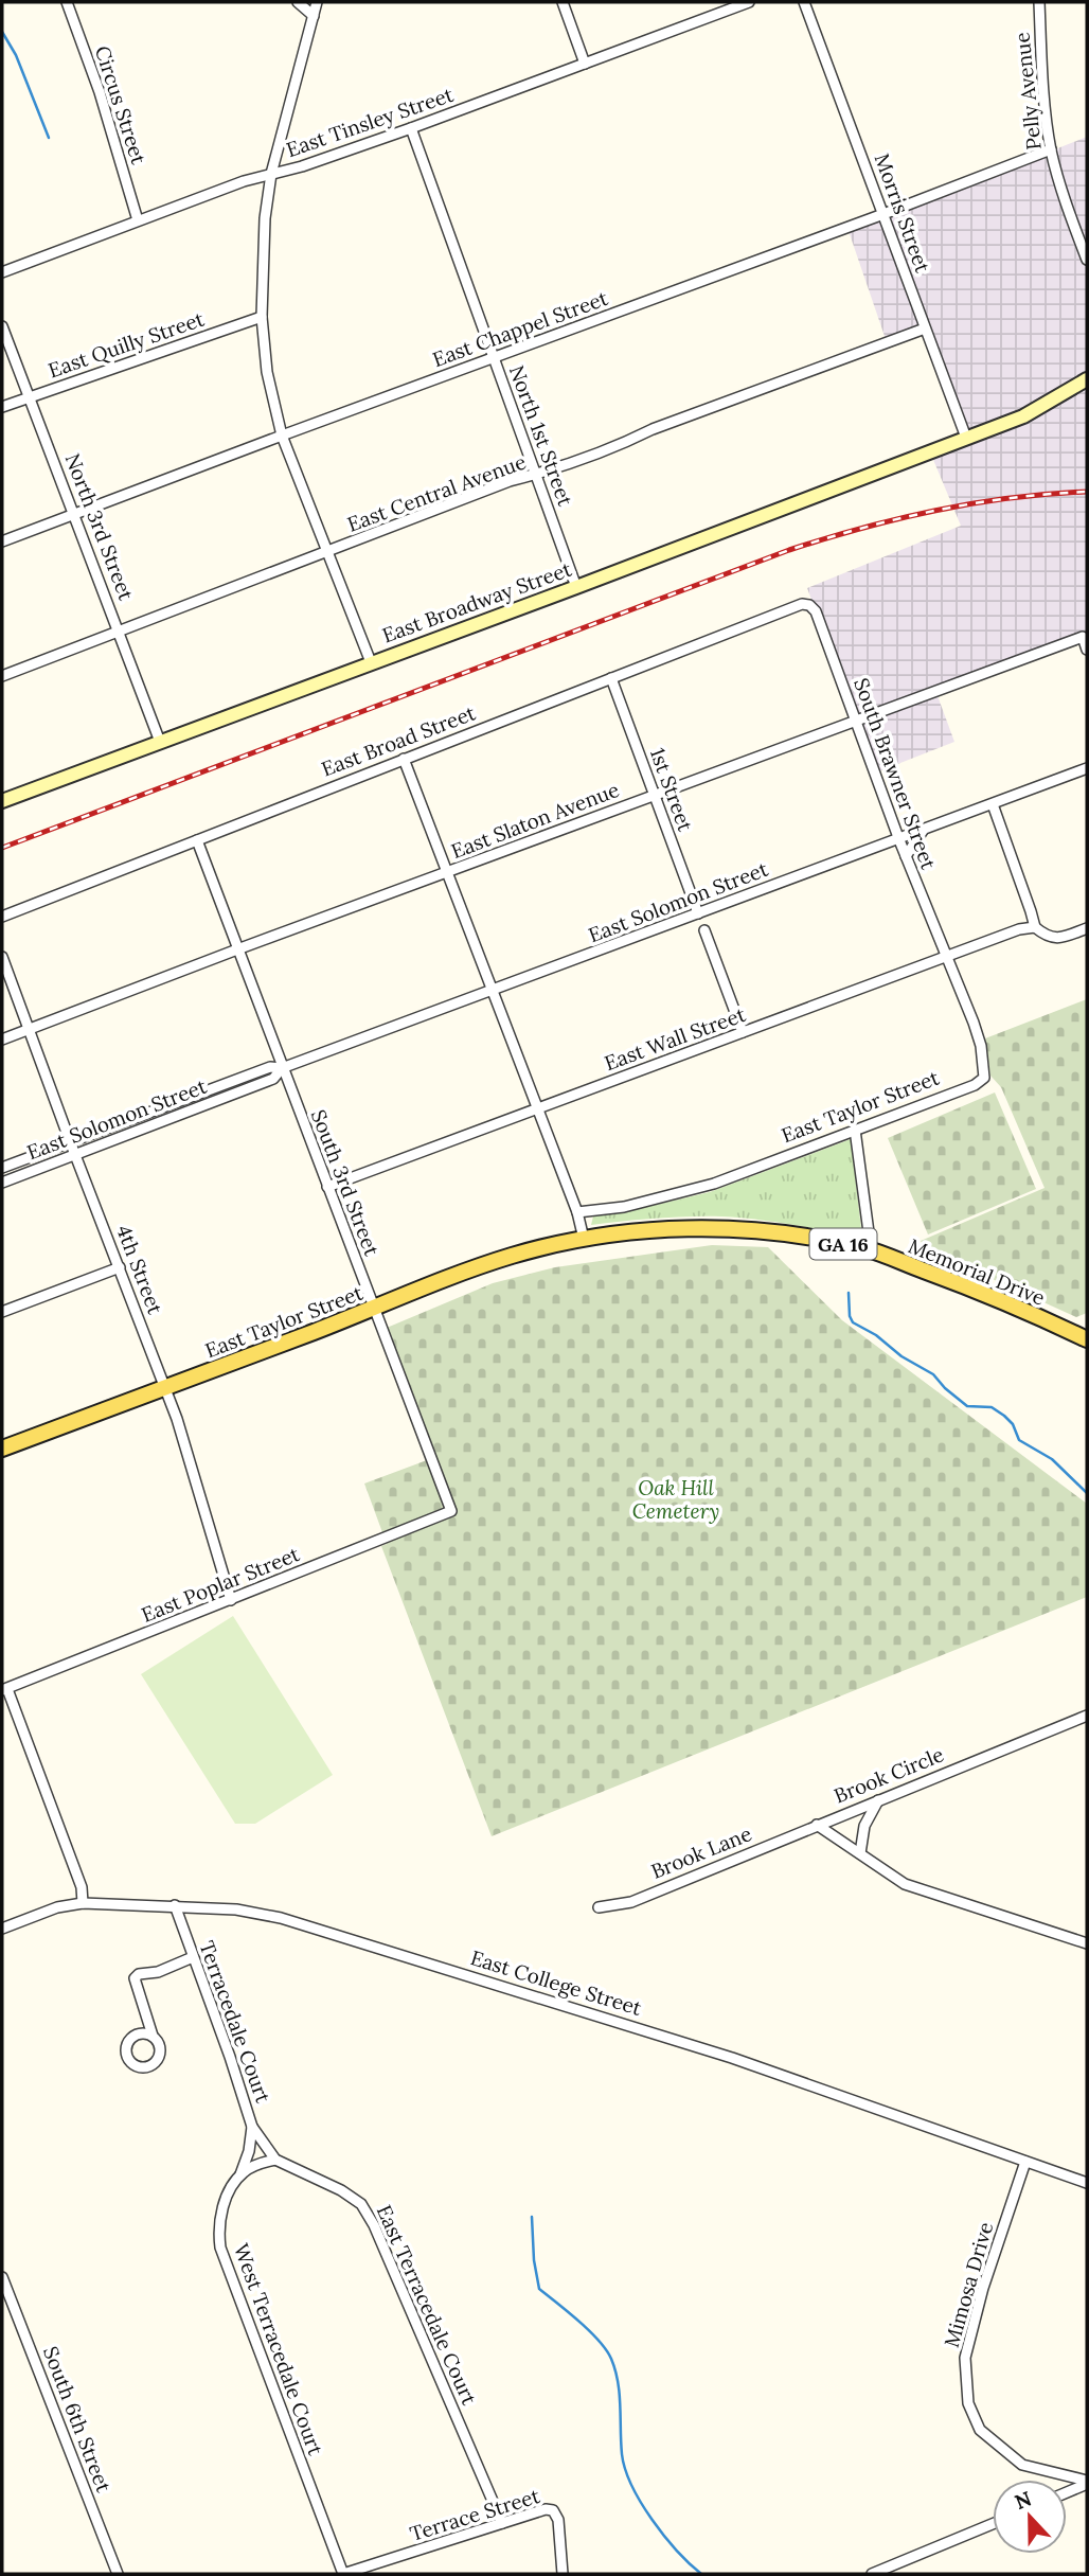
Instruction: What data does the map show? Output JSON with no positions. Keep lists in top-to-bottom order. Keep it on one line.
{"streets":{"main road":["East Broadway Street","East Taylor Street","GA 16","Memorial Drive"],"street":["Pelly Avenue","Circus Street","East Tinsley Street","Morris Street","East Chappel Street","East Quilly Street","North 1st Street","East Central Avenue","North 3rd Street","East Broad Street","South Brawner Street","1st Street","East Slaton Avenue","East Solomon Street","East Wall Street","South 3rd Street","4th Street","East Poplar Street","Brook Circle","Brook Lane","East College Street","Terracedale Court","Mimosa Drive","East Terracedale Court","West Terracedale Court","South 6th Street","Terrace Street"]},"crossings":[["Pelly Avenue","East Chappel Street"],["Circus Street","East Tinsley Street"],["East Tinsley Street","North 1st Street"],["Morris Street","East Chappel Street"],["Morris Street","East Central Avenue"],["Morris Street","East Broadway Street"],["East Chappel Street","North 1st Street"],["East Chappel Street","North 3rd Street"],["East Quilly Street","North 3rd Street"],["North 1st Street","East Central Avenue"],["North 1st Street","East Broadway Street"],["East Central Avenue","North 3rd Street"],["North 3rd Street","East Broadway Street"],["East Broad Street","South Brawner Street"],["East Broad Street","1st Street"],["South Brawner Street","East Slaton Avenue"],["South Brawner Street","East Solomon Street"],["South Brawner Street","East Wall Street"],["South Brawner Street","East Taylor Street"],["1st Street","East Slaton Avenue"],["1st Street","East Solomon Street"],["East Slaton Avenue","4th Street"],["East Solomon Street","South 3rd Street"],["East Solomon Street","4th Street"],["East Wall Street","South 3rd Street"],["East Taylor Street","South 3rd Street"],["East Taylor Street","4th Street"],["East Taylor Street","Memorial Drive"],["South 3rd Street","East Poplar Street"],["4th Street","East Poplar Street"],["Brook Circle","Brook Lane"],["East College Street","Terracedale Court"],["East College Street","Mimosa Drive"],["Terracedale Court","East Terracedale Court"],["Terracedale Court","West Terracedale Court"],["East Terracedale Court","Terrace Street"],["West Terracedale Court","Terrace Street"]],"parks":["Oak Hill Cemetery"],"north":"top"}
